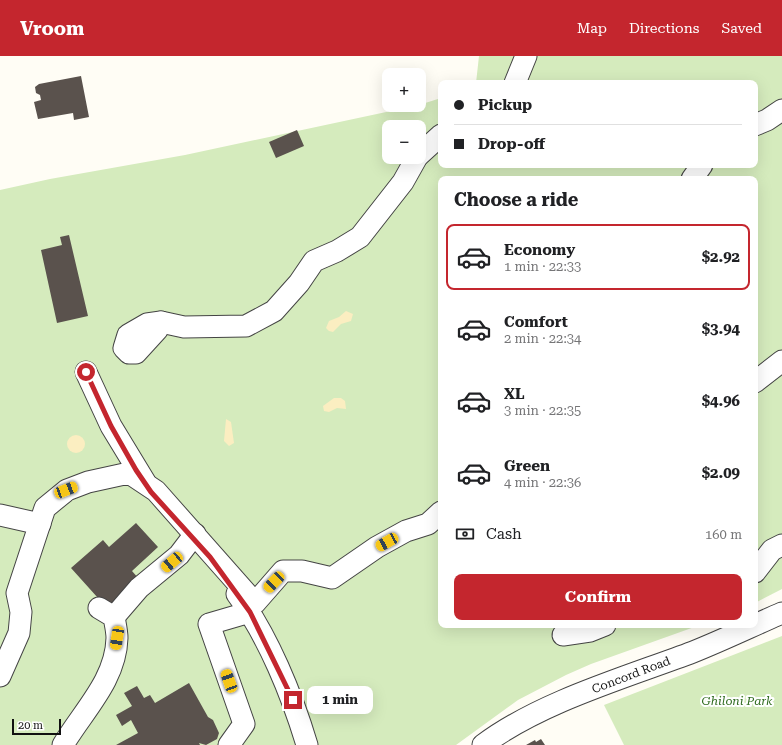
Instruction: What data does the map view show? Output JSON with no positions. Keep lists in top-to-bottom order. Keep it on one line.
{"streets":{"street":["Concord Road"]},"parks":["Ghiloni Park"],"scale_bar":"20 m","page":{"header":"Vroom","nav":["Map","Directions","Saved"],"map_buttons":["+","−"],"banner":["Pickup","Drop-off"],"heading":"Choose a ride","list":[{"name":"Economy","note":"1 min · 22:33","value":"$2.92"},{"name":"Comfort","note":"2 min · 22:34","value":"$3.94"},{"name":"XL","note":"3 min · 22:35","value":"$4.96"},{"name":"Green","note":"4 min · 22:36","value":"$2.09"}],"pay":["Cash","160 m"],"buttons":"Confirm","bubble":"1 min","scale":"20 m"}}
